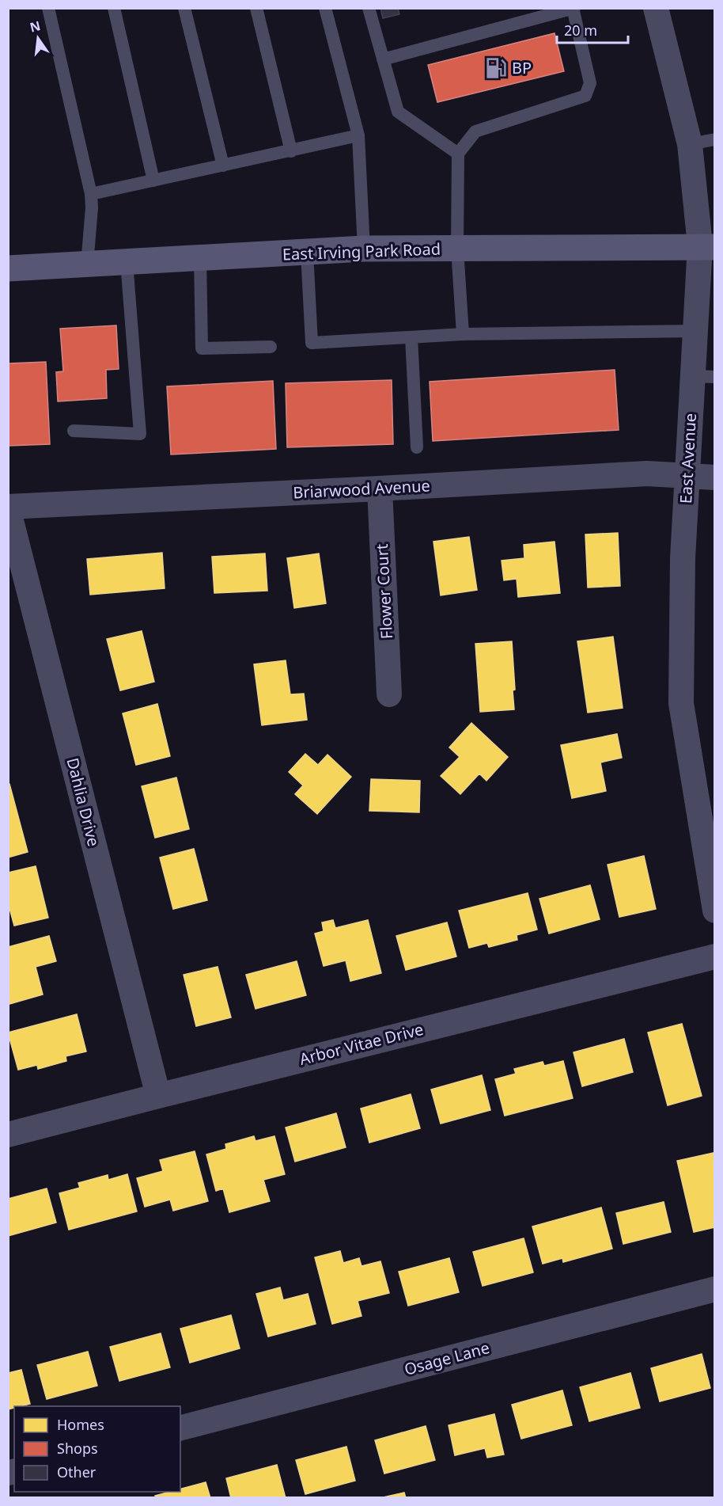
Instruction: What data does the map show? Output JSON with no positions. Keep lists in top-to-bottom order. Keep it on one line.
{"streets":{"main road":["East Irving Park Road"],"street":["East Avenue","Briarwood Avenue","Flower Court","Dahlia Drive","Arbor Vitae Drive","Osage Lane"]},"crossings":[["East Irving Park Road","East Avenue"],["East Avenue","Briarwood Avenue"],["Briarwood Avenue","Flower Court"],["Briarwood Avenue","Dahlia Drive"],["Dahlia Drive","Arbor Vitae Drive"]],"places":{"fuel station":["BP"]},"legend":["Homes","Shops","Other"],"scale_bar":"20 m","north":"top"}
